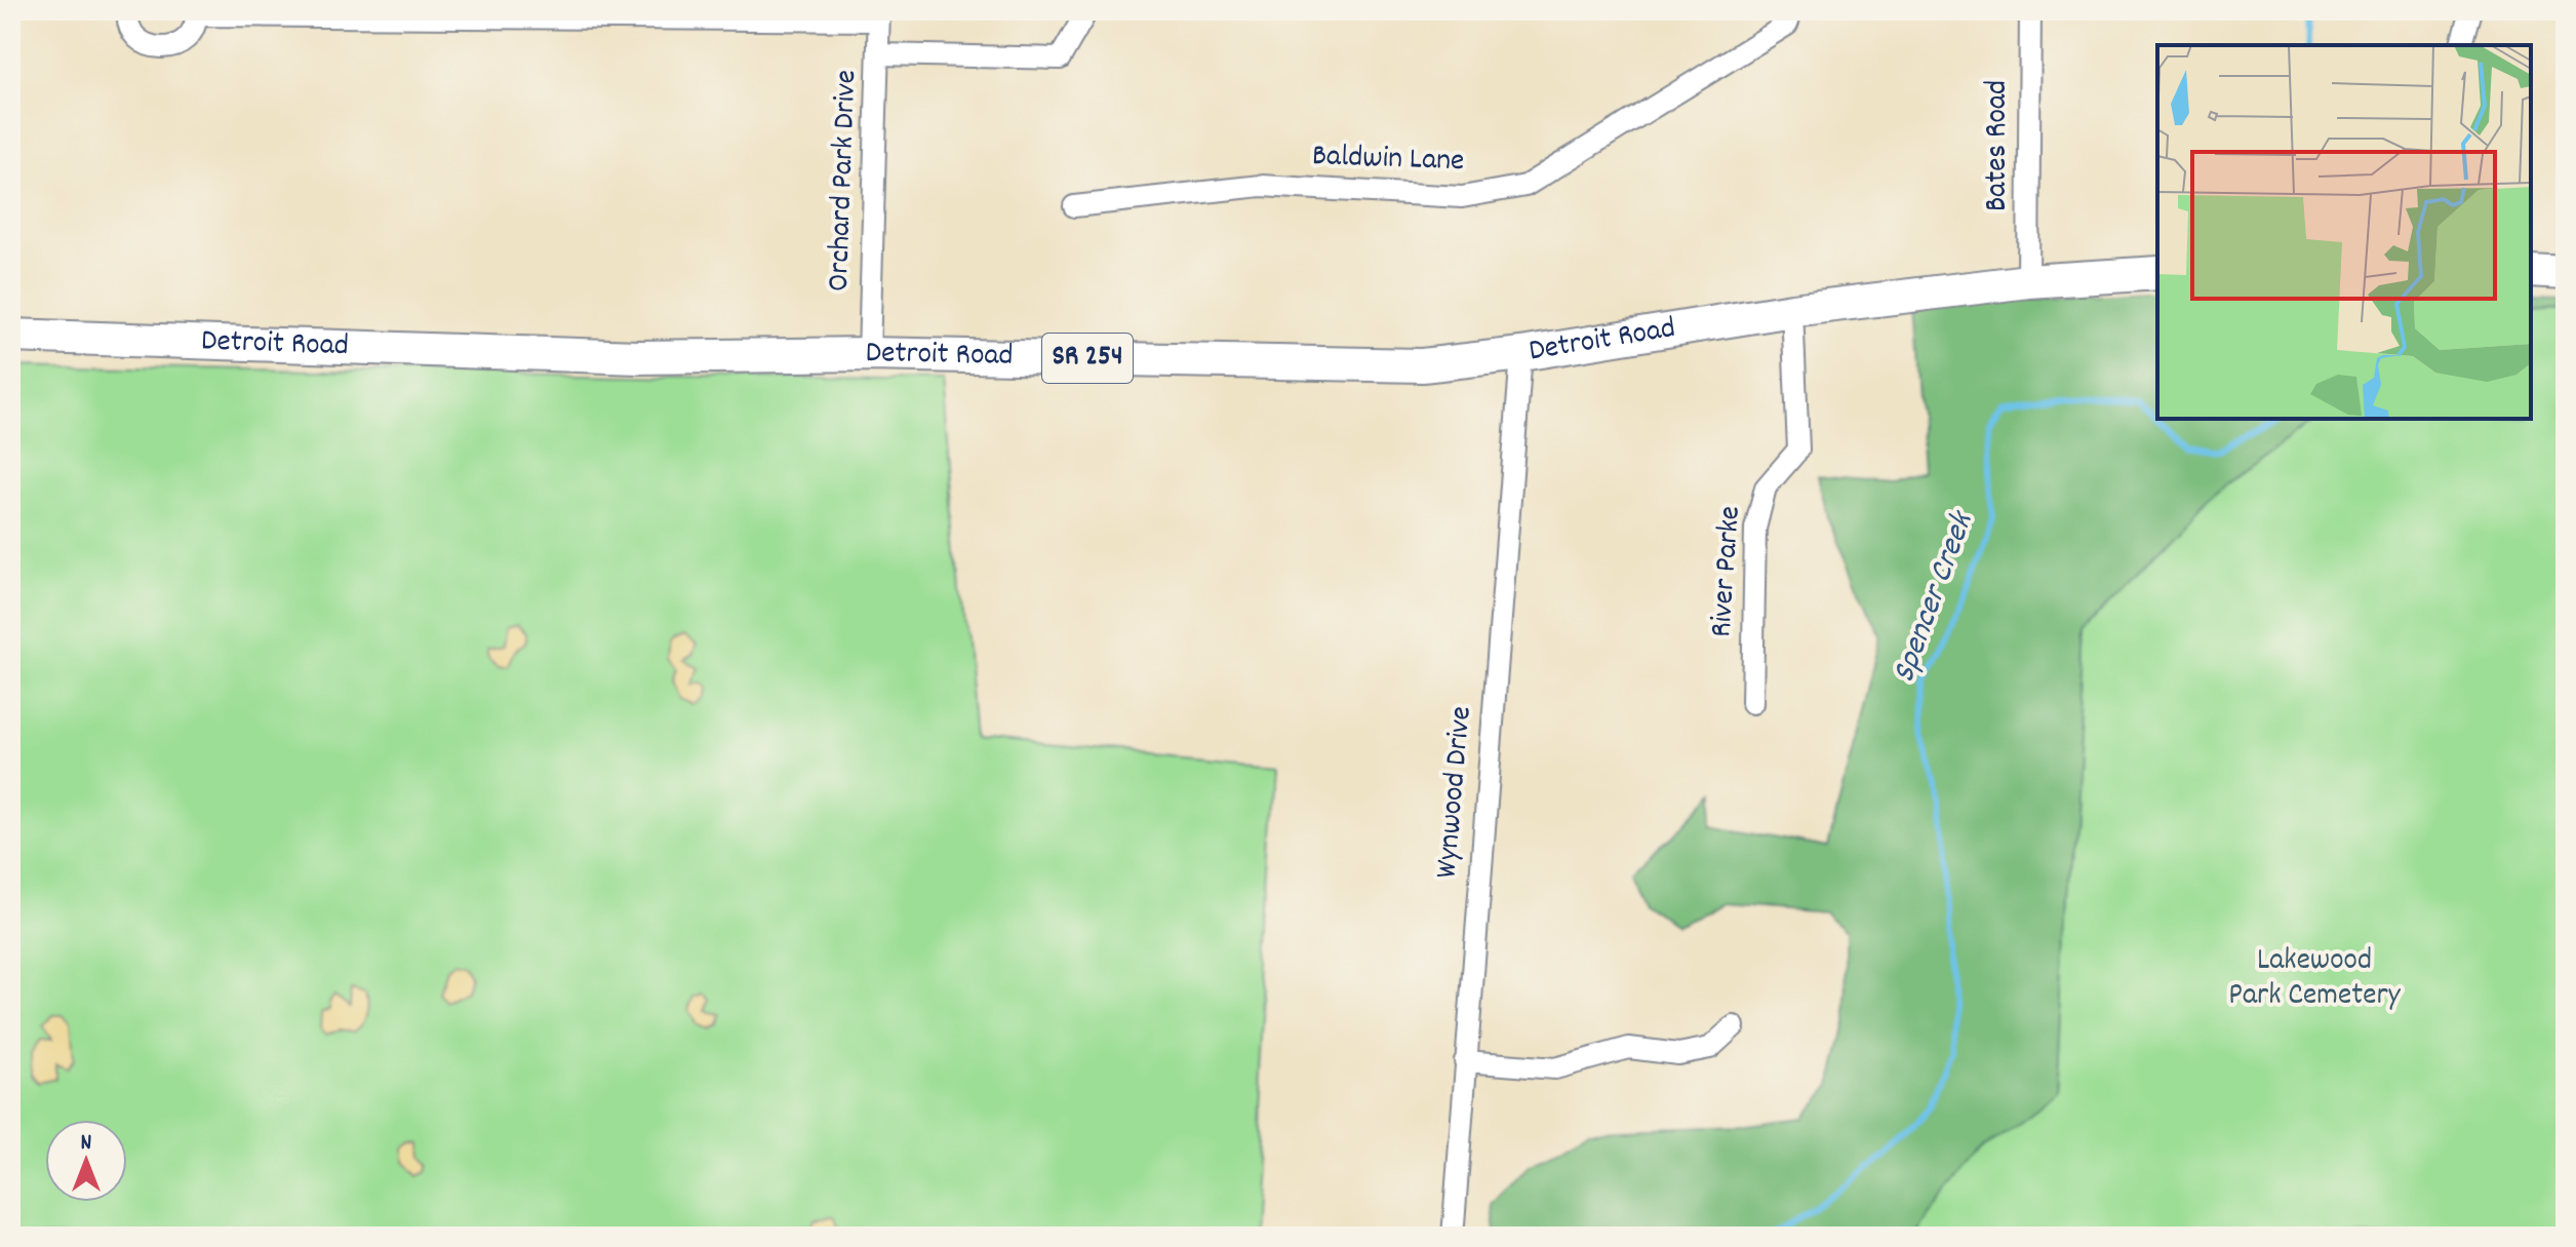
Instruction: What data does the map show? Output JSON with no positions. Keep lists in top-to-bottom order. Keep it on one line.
{"streets":{"main road":["Detroit Road","SR 254"],"street":["Bates Road","Baldwin Lane","Orchard Park Drive","River Parke","Wynwood Drive"]},"crossings":[["Bates Road","Detroit Road"],["Orchard Park Drive","Detroit Road"],["Detroit Road","River Parke"],["Detroit Road","Wynwood Drive"]],"water":["Spencer Creek"],"parks":["Lakewood Park Cemetery"],"north":"top"}
